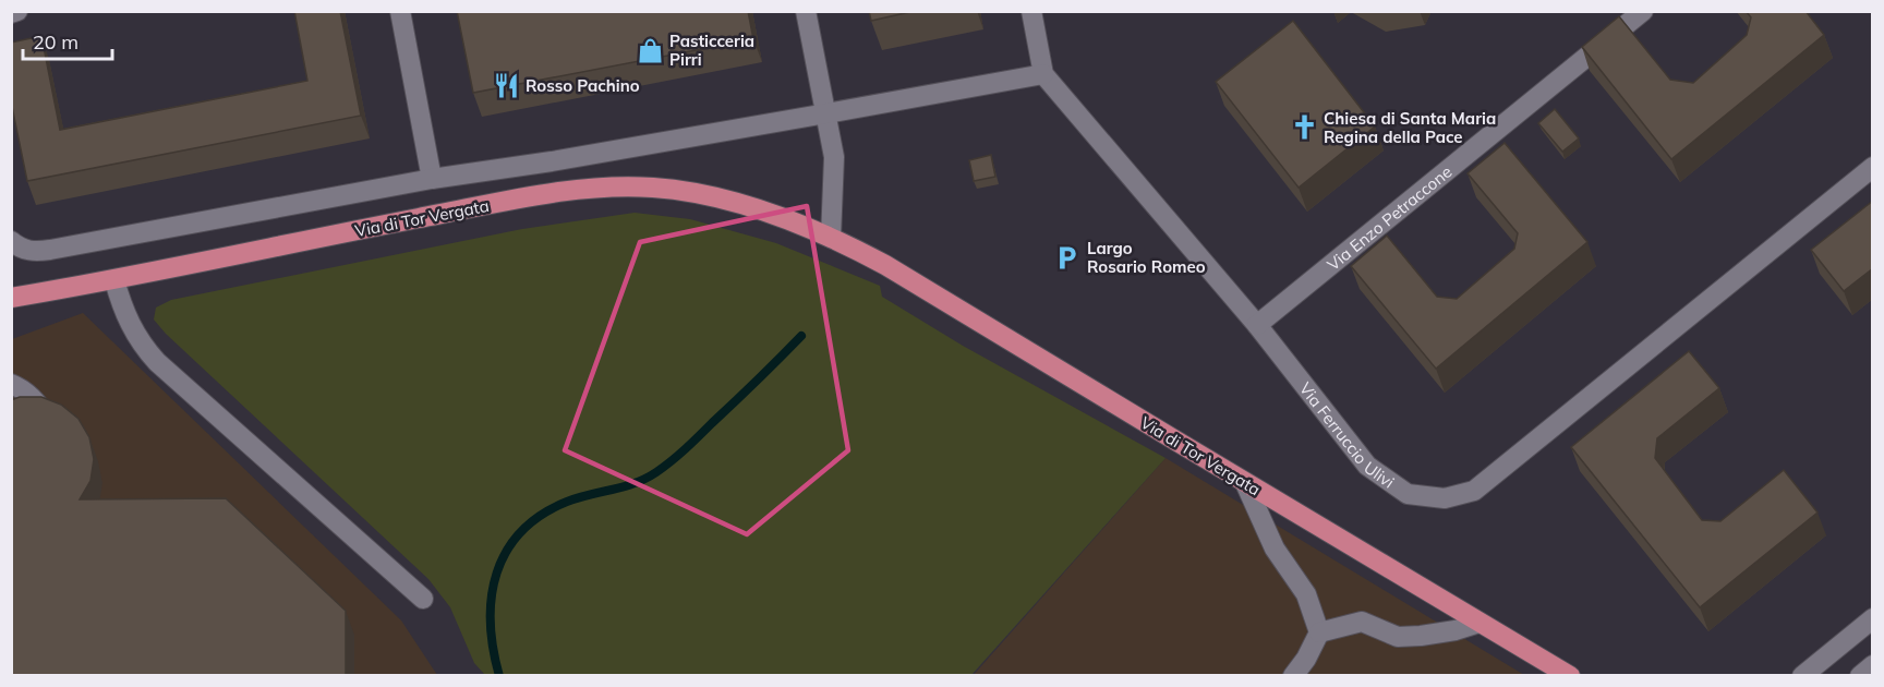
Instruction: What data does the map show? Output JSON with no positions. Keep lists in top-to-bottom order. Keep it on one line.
{"streets":{"main road":["Via di Tor Vergata"],"street":["Via Enzo Petraccone","Via Ferruccio Ulivi"]},"crossings":[["Via Enzo Petraccone","Via Ferruccio Ulivi"]],"places":{"shop":["Pasticceria Pirri"],"restaurant":["Rosso Pachino"],"church":["Chiesa di Santa Maria Regina della Pace"],"parking":["Largo Rosario Romeo"]},"scale_bar":"20 m"}
